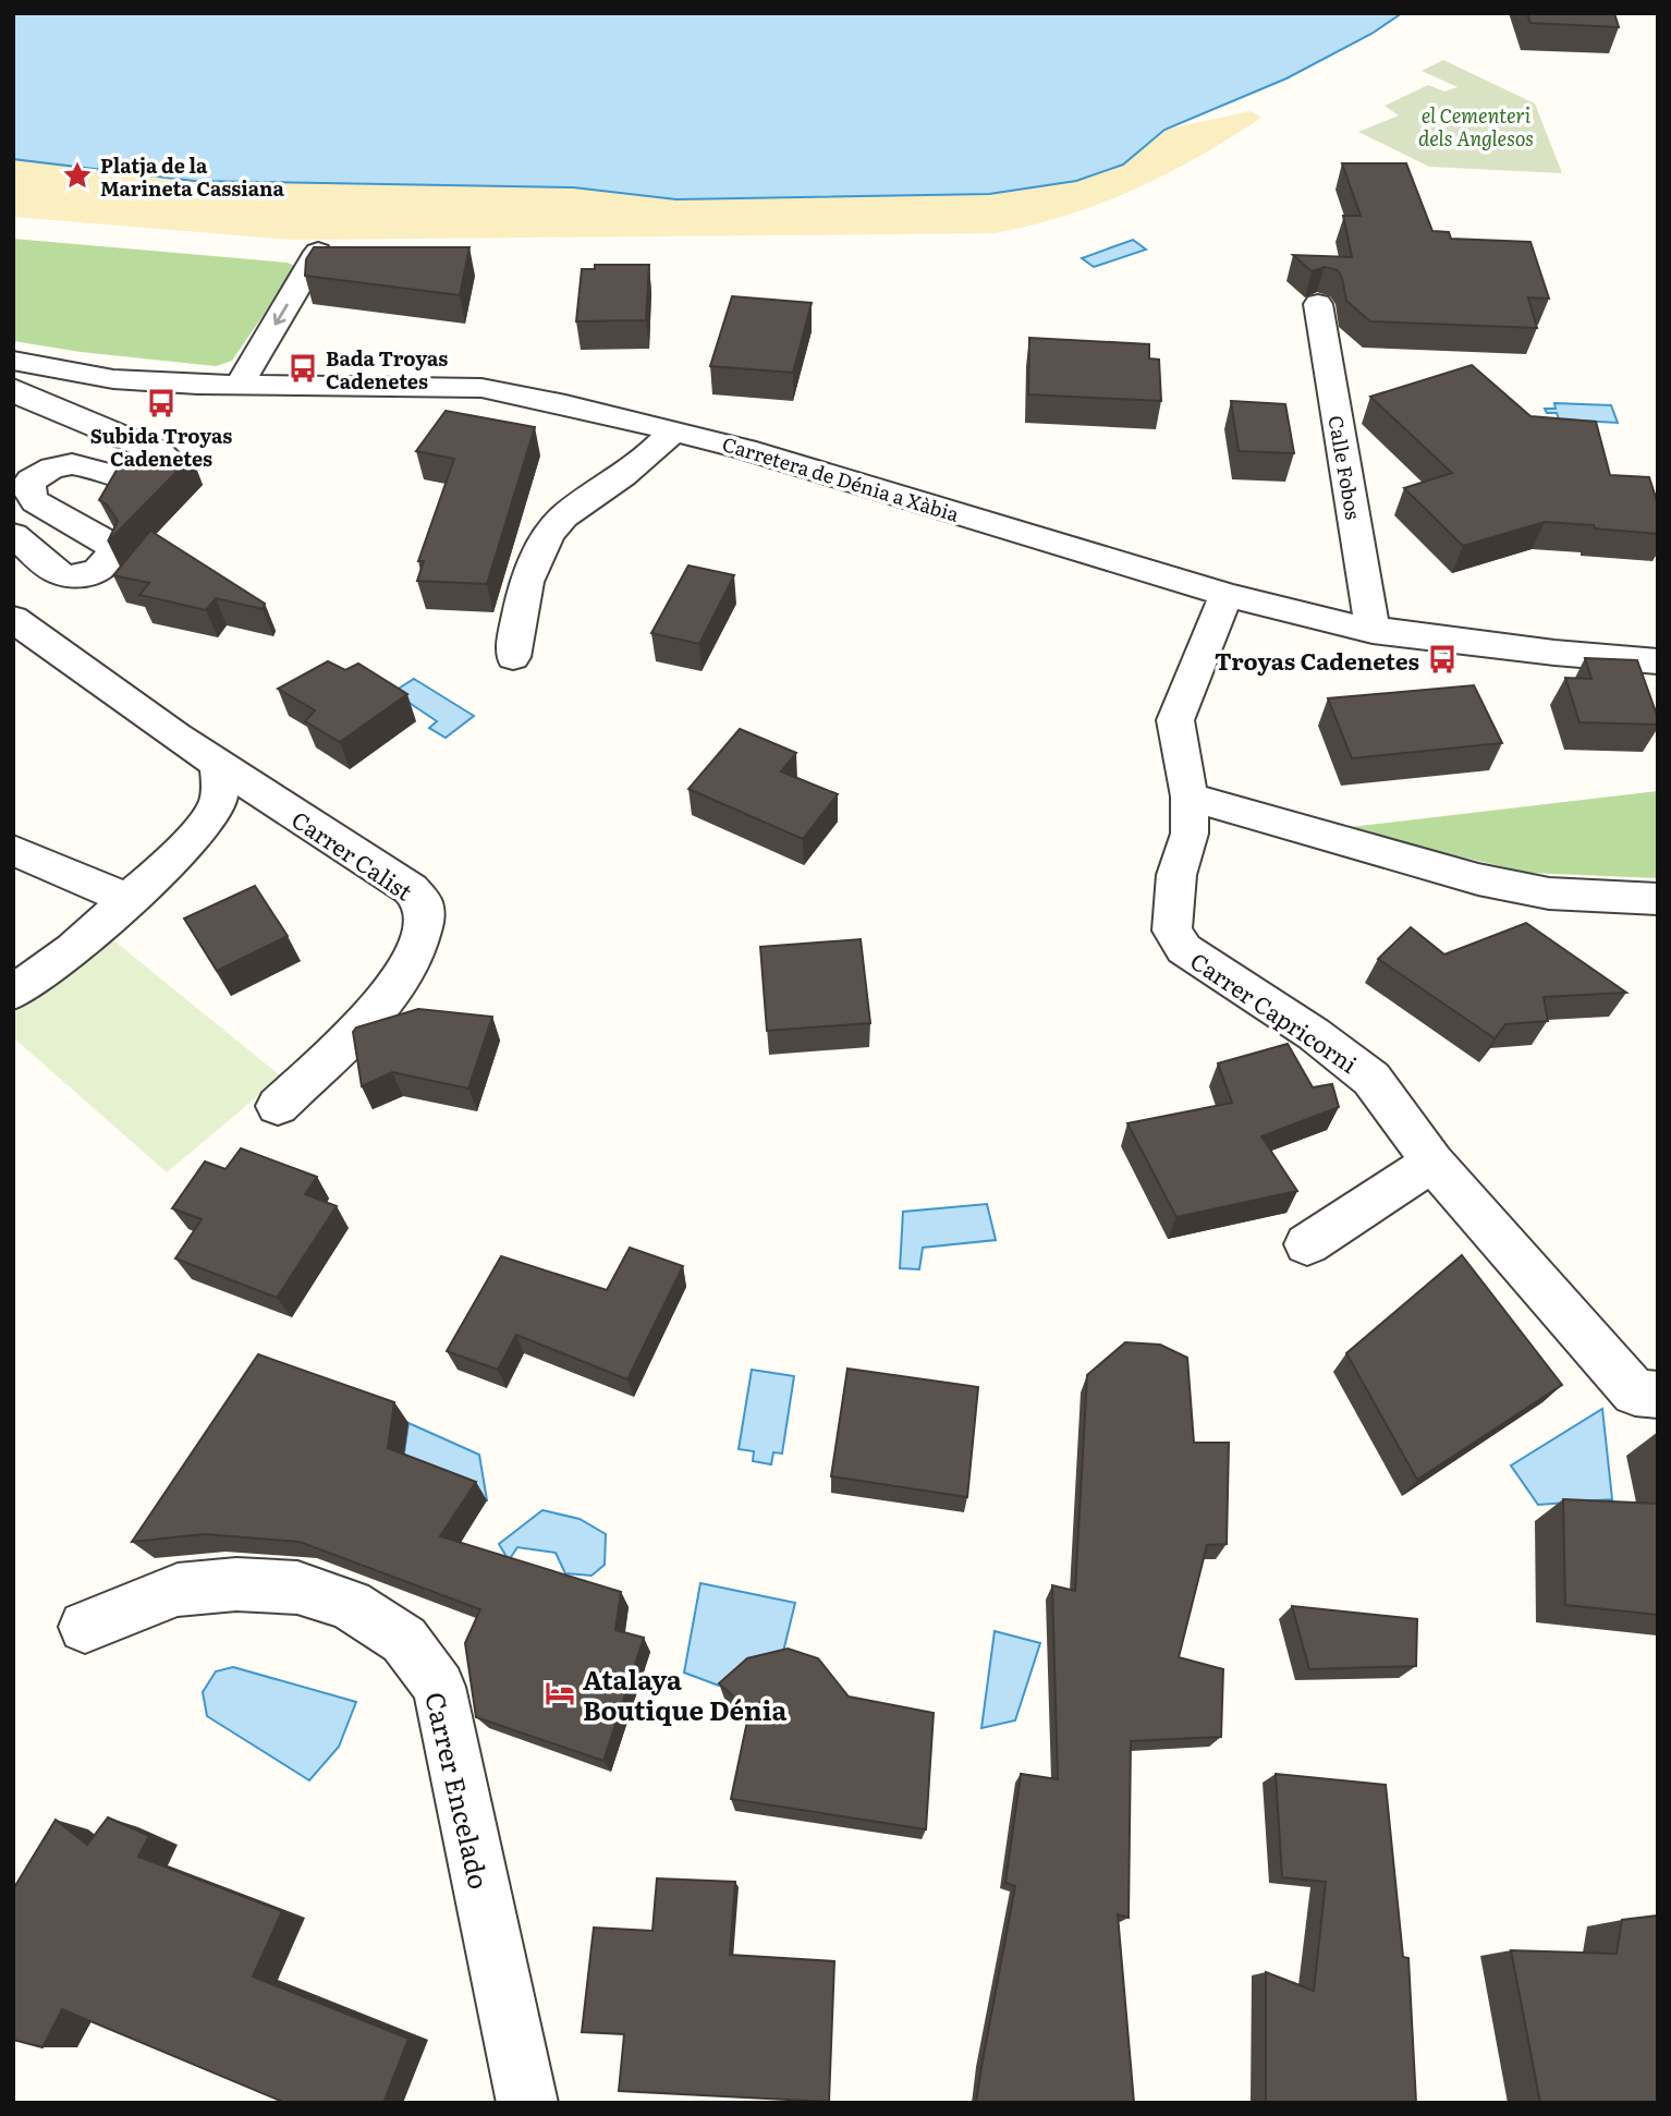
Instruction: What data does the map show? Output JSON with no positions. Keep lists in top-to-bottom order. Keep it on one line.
{"streets":{"street":["Calle Fobos","Carretera de Dénia a Xàbia","Carrer Calist","Carrer Capricorni","Carrer Encelado"]},"crossings":[["Calle Fobos","Carretera de Dénia a Xàbia"],["Carretera de Dénia a Xàbia","Carrer Capricorni"]],"parks":["el Cementeri dels Anglesos"],"places":{"place":["Platja de la Marineta Cassiana"],"bus stop":["Bada Troyas Cadenetes","Subida Troyas Cadenetes","Troyas Cadenetes"],"hotel":["Atalaya Boutique Dénia"]}}
